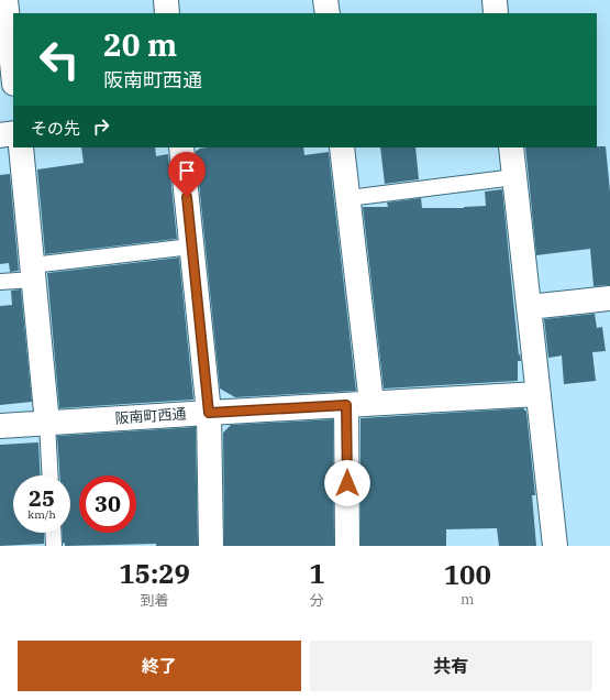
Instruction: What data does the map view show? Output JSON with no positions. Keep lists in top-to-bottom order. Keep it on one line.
{"streets":{"street":["阪南町西通"]},"page":{"turn":["20 m","阪南町西通"],"then":"その先","speed":"25 km/h","limit":"30","eta":["15:29","到着","1","分","100","m"],"buttons":["終了","共有"]}}
